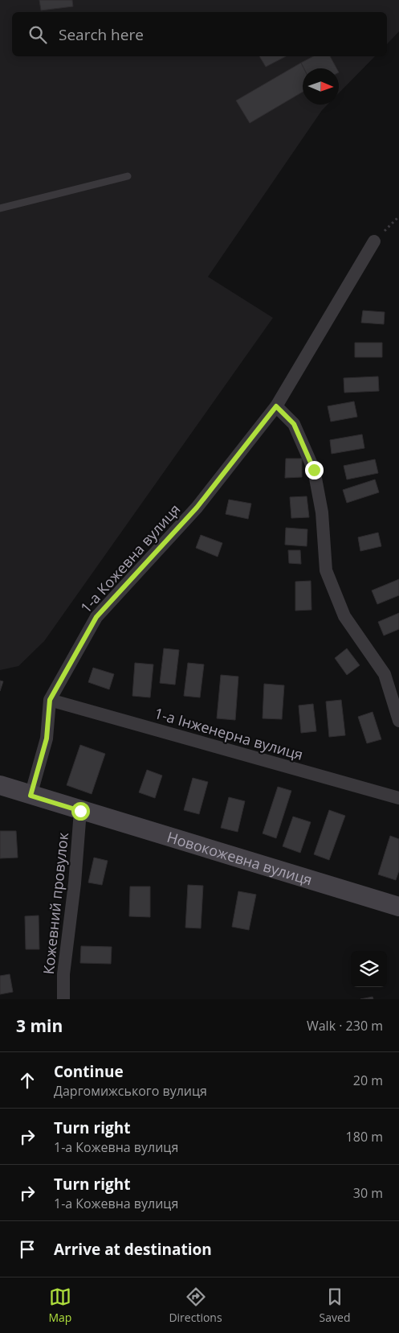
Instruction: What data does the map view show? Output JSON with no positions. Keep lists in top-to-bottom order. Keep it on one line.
{"streets":{"street":["1-а Кожевна вулиця","1-а Інженерна вулиця","Новокожевна вулиця","Кожевний провулок"]},"crossings":[["1-а Кожевна вулиця","1-а Інженерна вулиця"],["1-а Кожевна вулиця","Новокожевна вулиця"],["Новокожевна вулиця","Кожевний провулок"]],"north":"right","page":{"search":"Search here","heading":["3 min","Walk · 230 m"],"list":[["Continue","Даргомижського вулиця","20 m"],["Turn right","1-а Кожевна вулиця","180 m"],["Turn right","1-а Кожевна вулиця","30 m"],"Arrive at destination"],"nav":["Map","Directions","Saved"]}}
